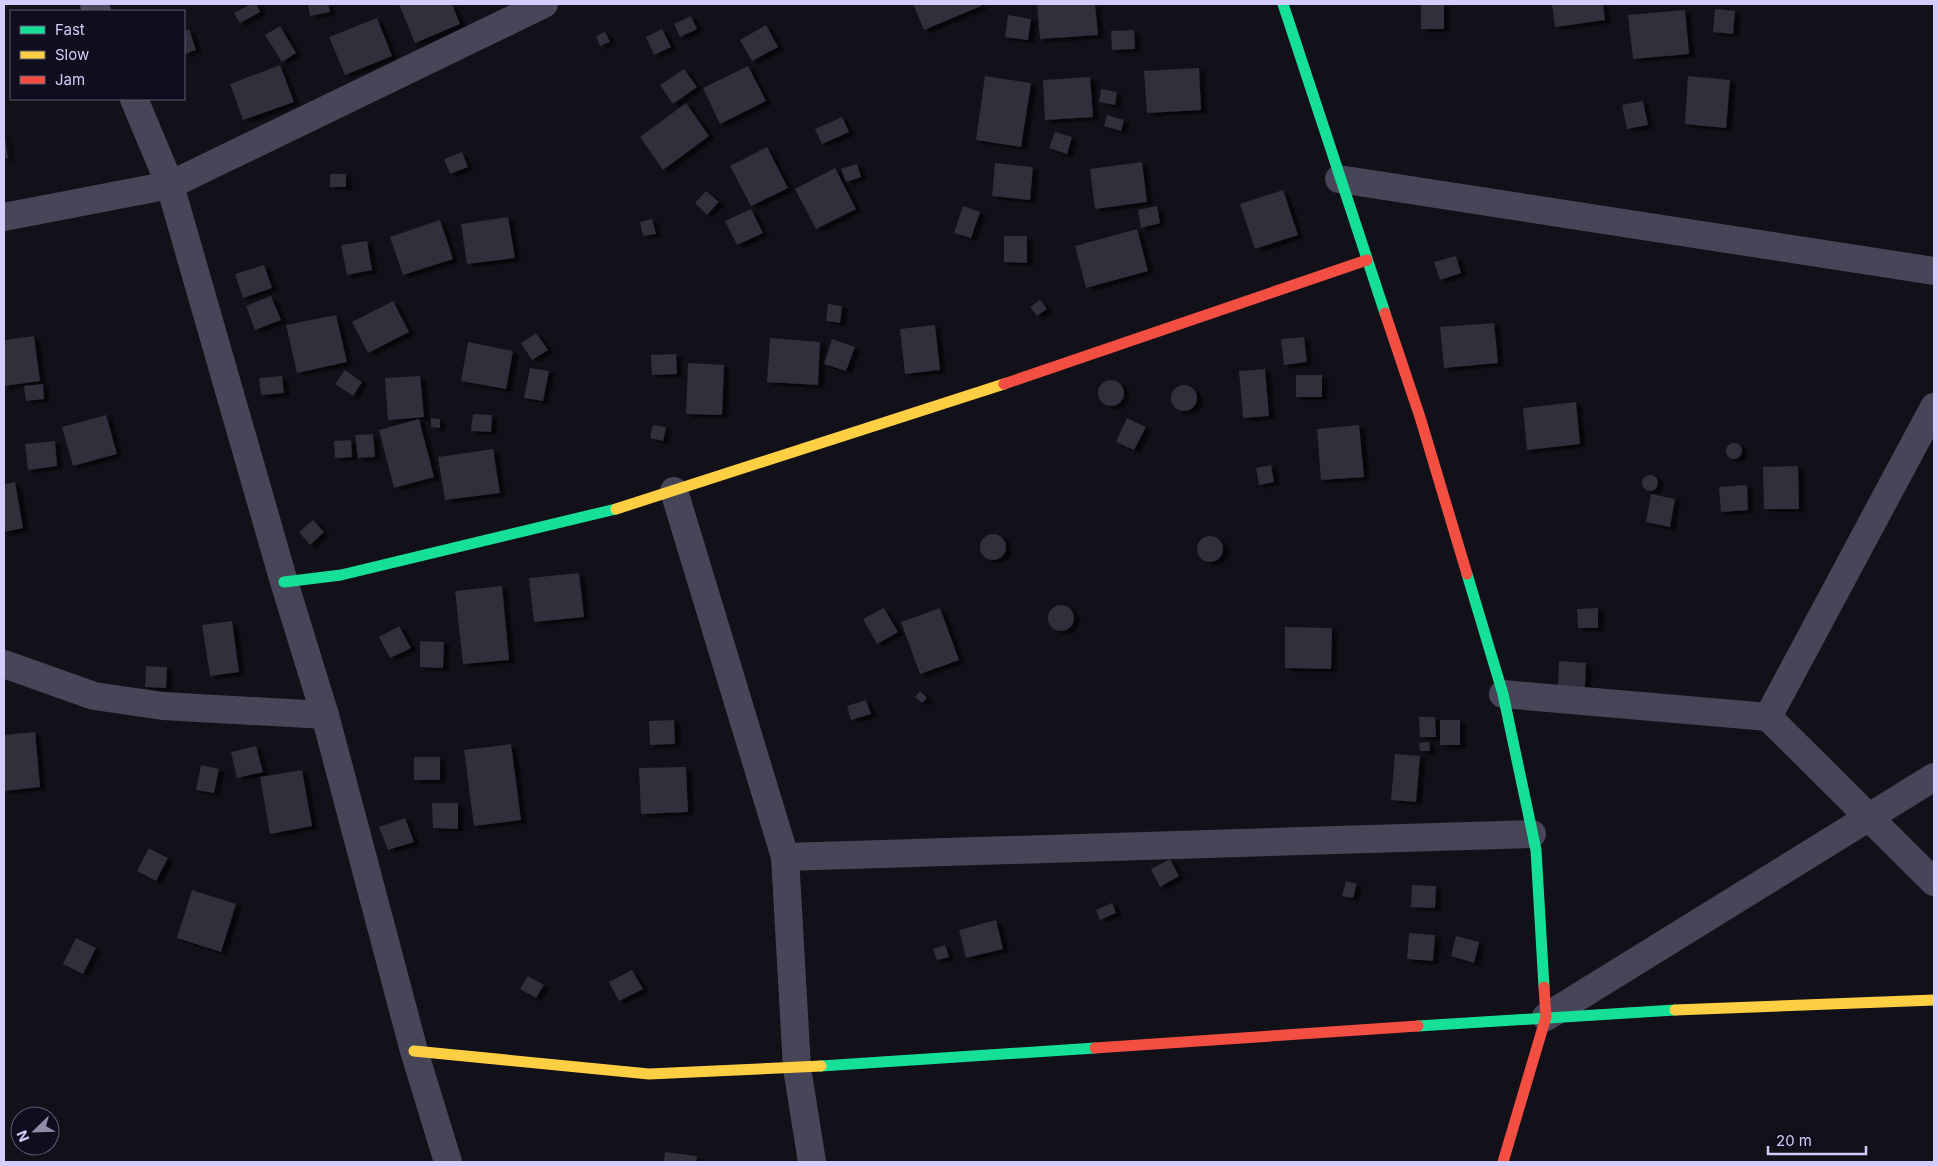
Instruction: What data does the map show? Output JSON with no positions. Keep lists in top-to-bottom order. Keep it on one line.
{"legend":["Fast","Slow","Jam"],"scale_bar":"20 m","north":"bottom left"}
